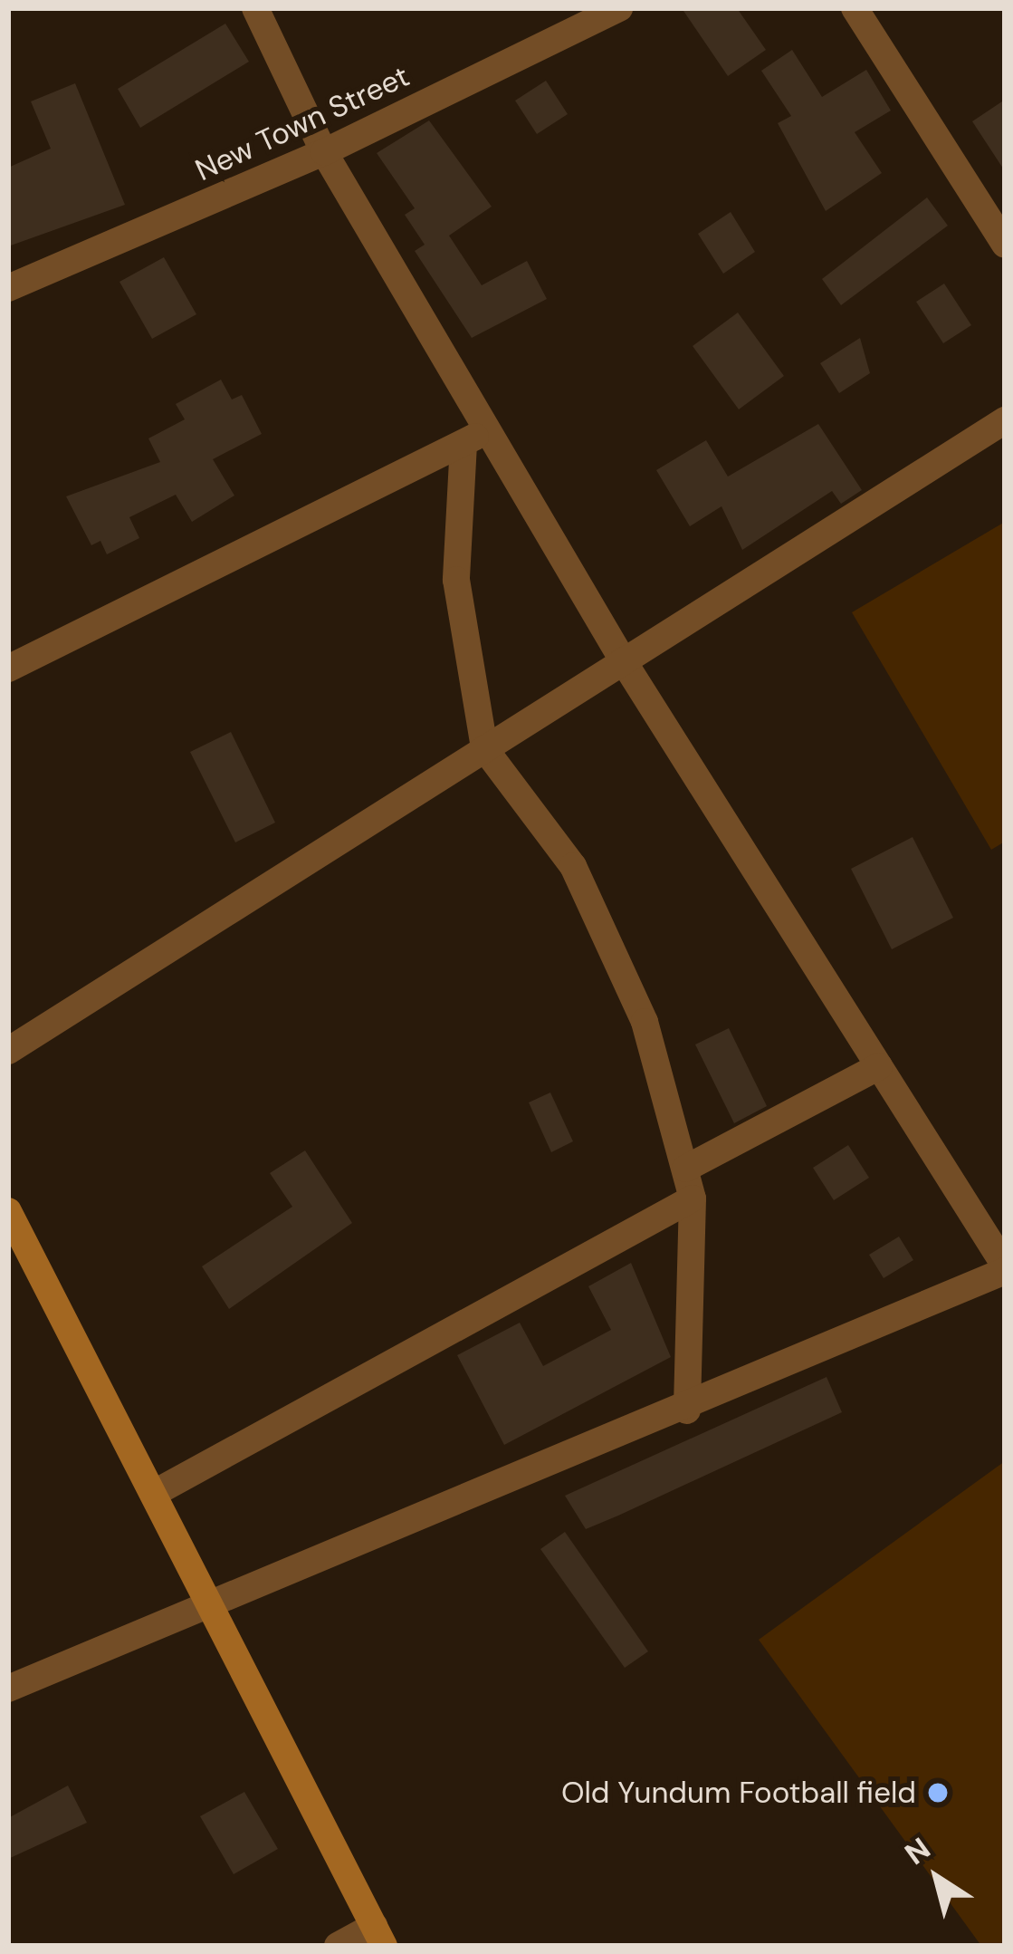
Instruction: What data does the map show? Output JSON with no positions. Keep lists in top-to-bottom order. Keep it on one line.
{"streets":{"street":["New Town Street"]},"places":["Old Yundum Football field"],"north":"top left"}
